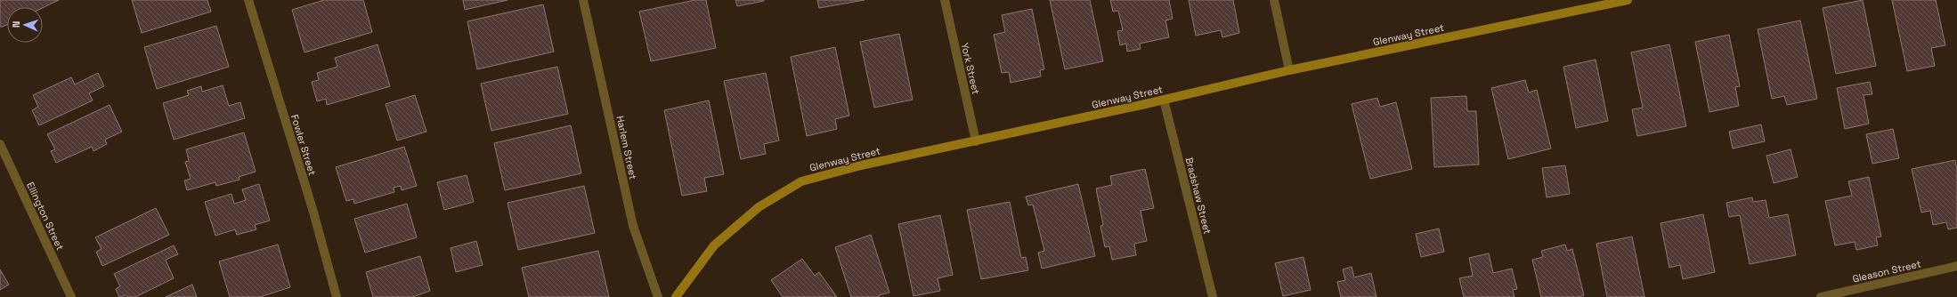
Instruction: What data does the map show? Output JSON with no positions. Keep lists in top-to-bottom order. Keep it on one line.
{"streets":{"street":["Glenway Street","York Street","Fowler Street","Harlem Street","Bradshaw Street","Ellington Street","Gleason Street"]},"crossings":[["Glenway Street","York Street"],["Glenway Street","Bradshaw Street"]],"north":"left"}
